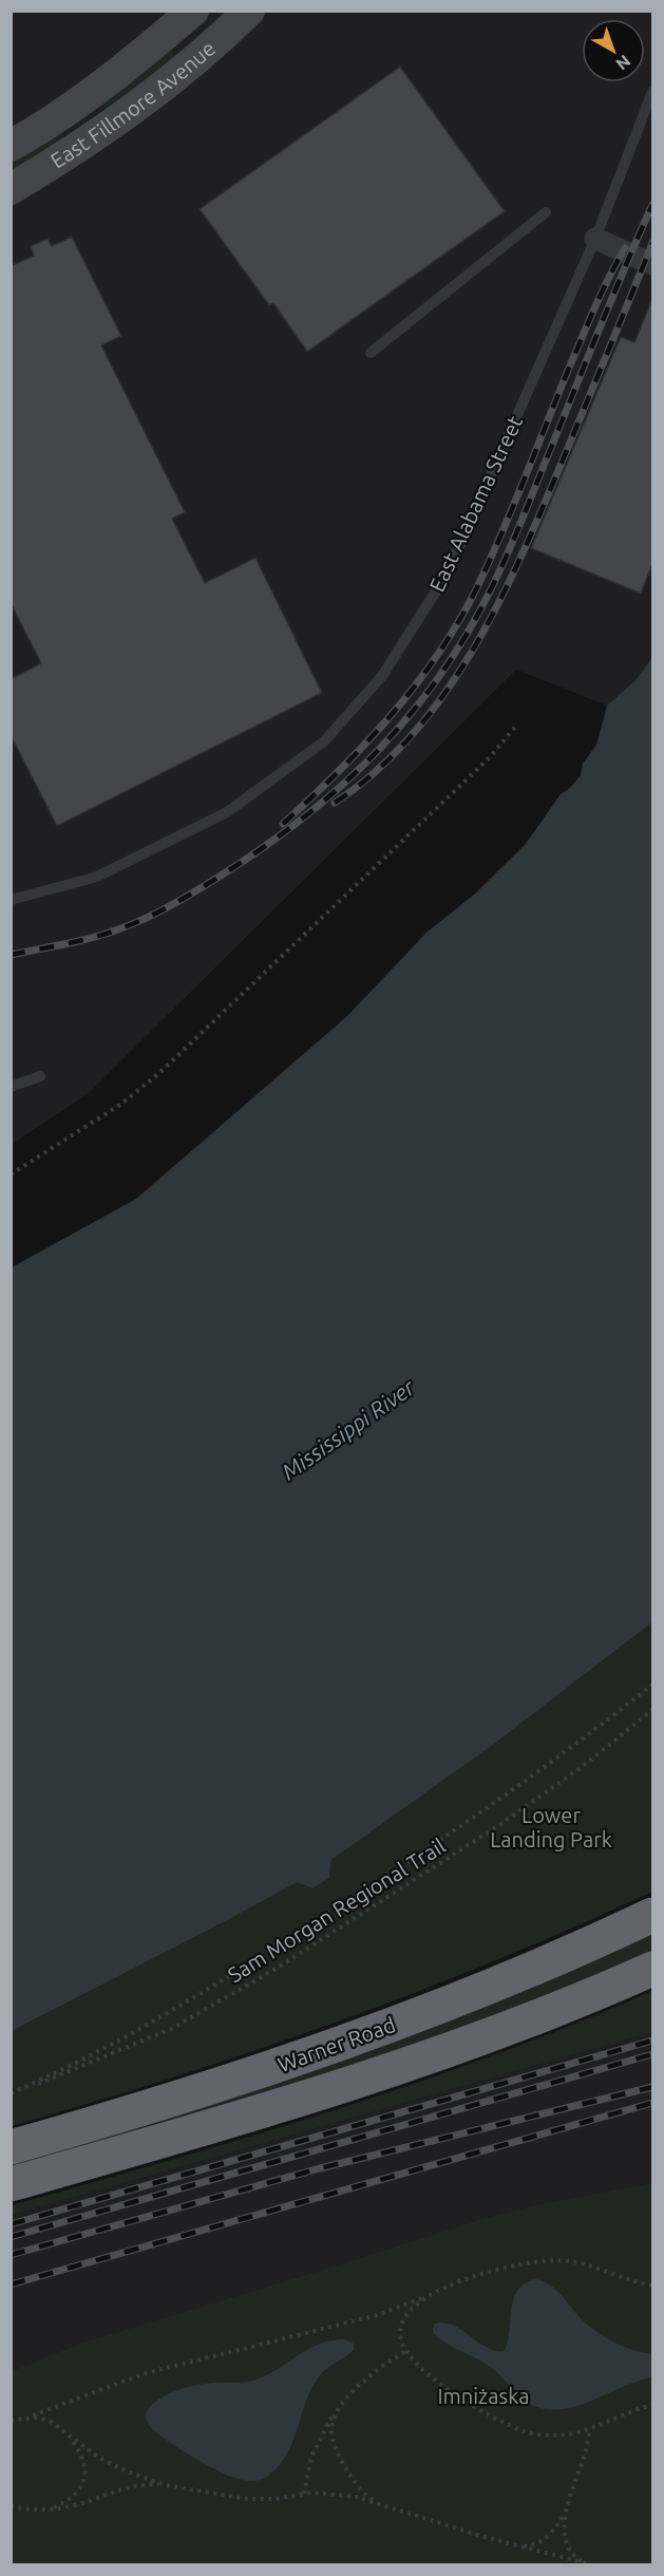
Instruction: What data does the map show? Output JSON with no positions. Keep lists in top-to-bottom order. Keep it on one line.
{"streets":{"highway":["Warner Road"],"street":["East Fillmore Avenue"],"lane":["East Alabama Street"],"path":["Sam Morgan Regional Trail"]},"water":["Mississippi River"],"parks":["Lower Landing Park","Imniżaska"],"north":"bottom right"}
